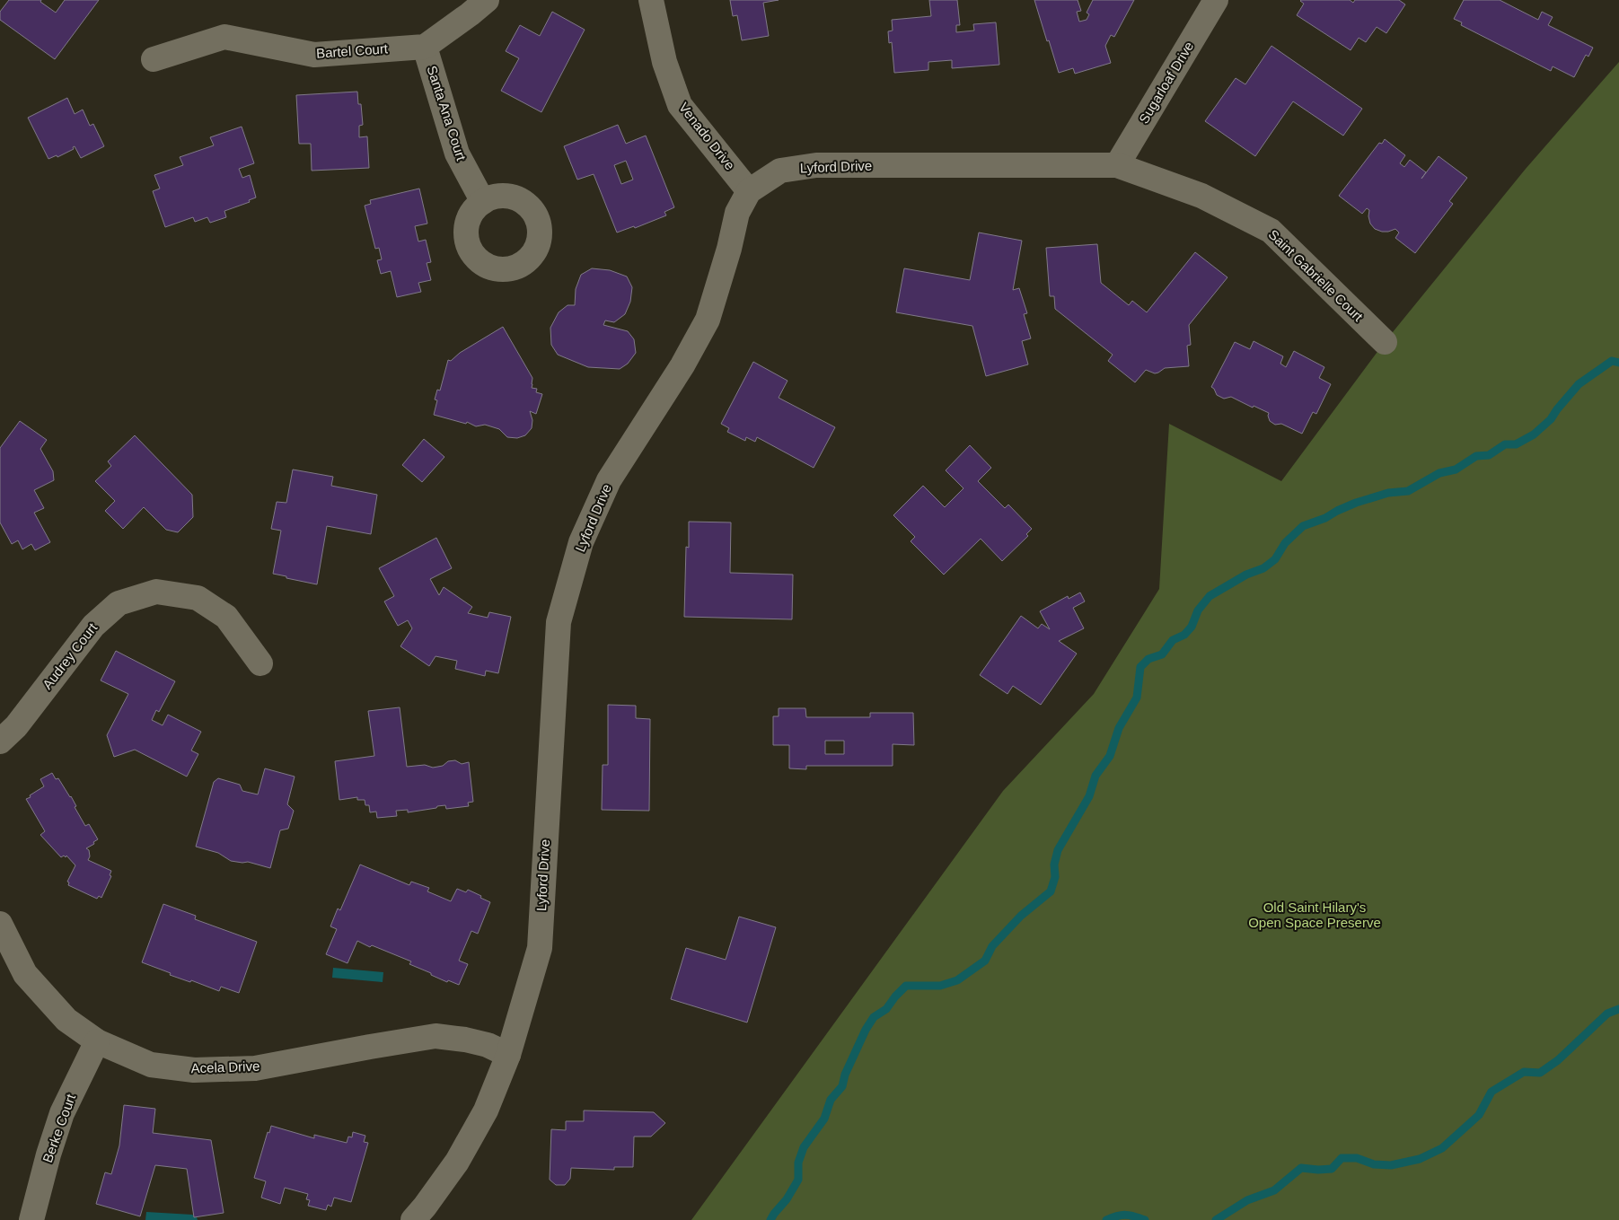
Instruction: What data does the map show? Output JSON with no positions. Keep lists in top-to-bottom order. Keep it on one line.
{"streets":{"street":["Bartel Court","Sugarloaf Drive","Santa Ana Court","Venado Drive","Lyford Drive","Saint Gabrielle Court","Audrey Court","Acela Drive","Berke Court"]},"crossings":[["Bartel Court","Santa Ana Court"],["Sugarloaf Drive","Lyford Drive"],["Sugarloaf Drive","Saint Gabrielle Court"],["Venado Drive","Lyford Drive"],["Lyford Drive","Saint Gabrielle Court"],["Lyford Drive","Acela Drive"],["Acela Drive","Berke Court"]],"parks":["Old Saint Hilary's Open Space Preserve"]}
